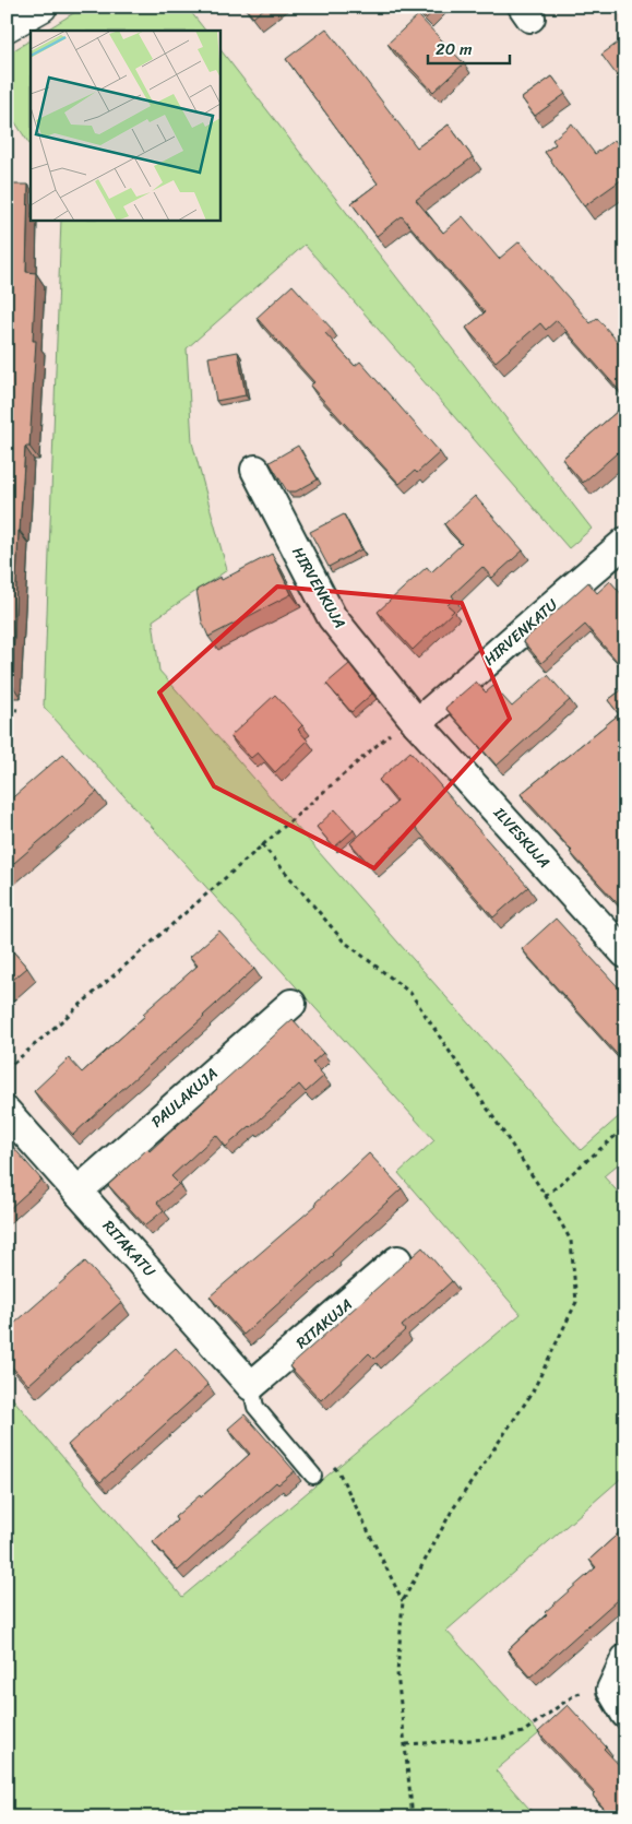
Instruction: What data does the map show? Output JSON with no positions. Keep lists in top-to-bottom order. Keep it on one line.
{"streets":{"street":["HIRVENKUJA","HIRVENKATU","ILVESKUJA","PAULAKUJA","RITAKATU","RITAKUJA"]},"crossings":[["HIRVENKUJA","HIRVENKATU"],["HIRVENKUJA","ILVESKUJA"],["HIRVENKATU","ILVESKUJA"],["PAULAKUJA","RITAKATU"],["RITAKATU","RITAKUJA"]],"scale_bar":"20 m"}
